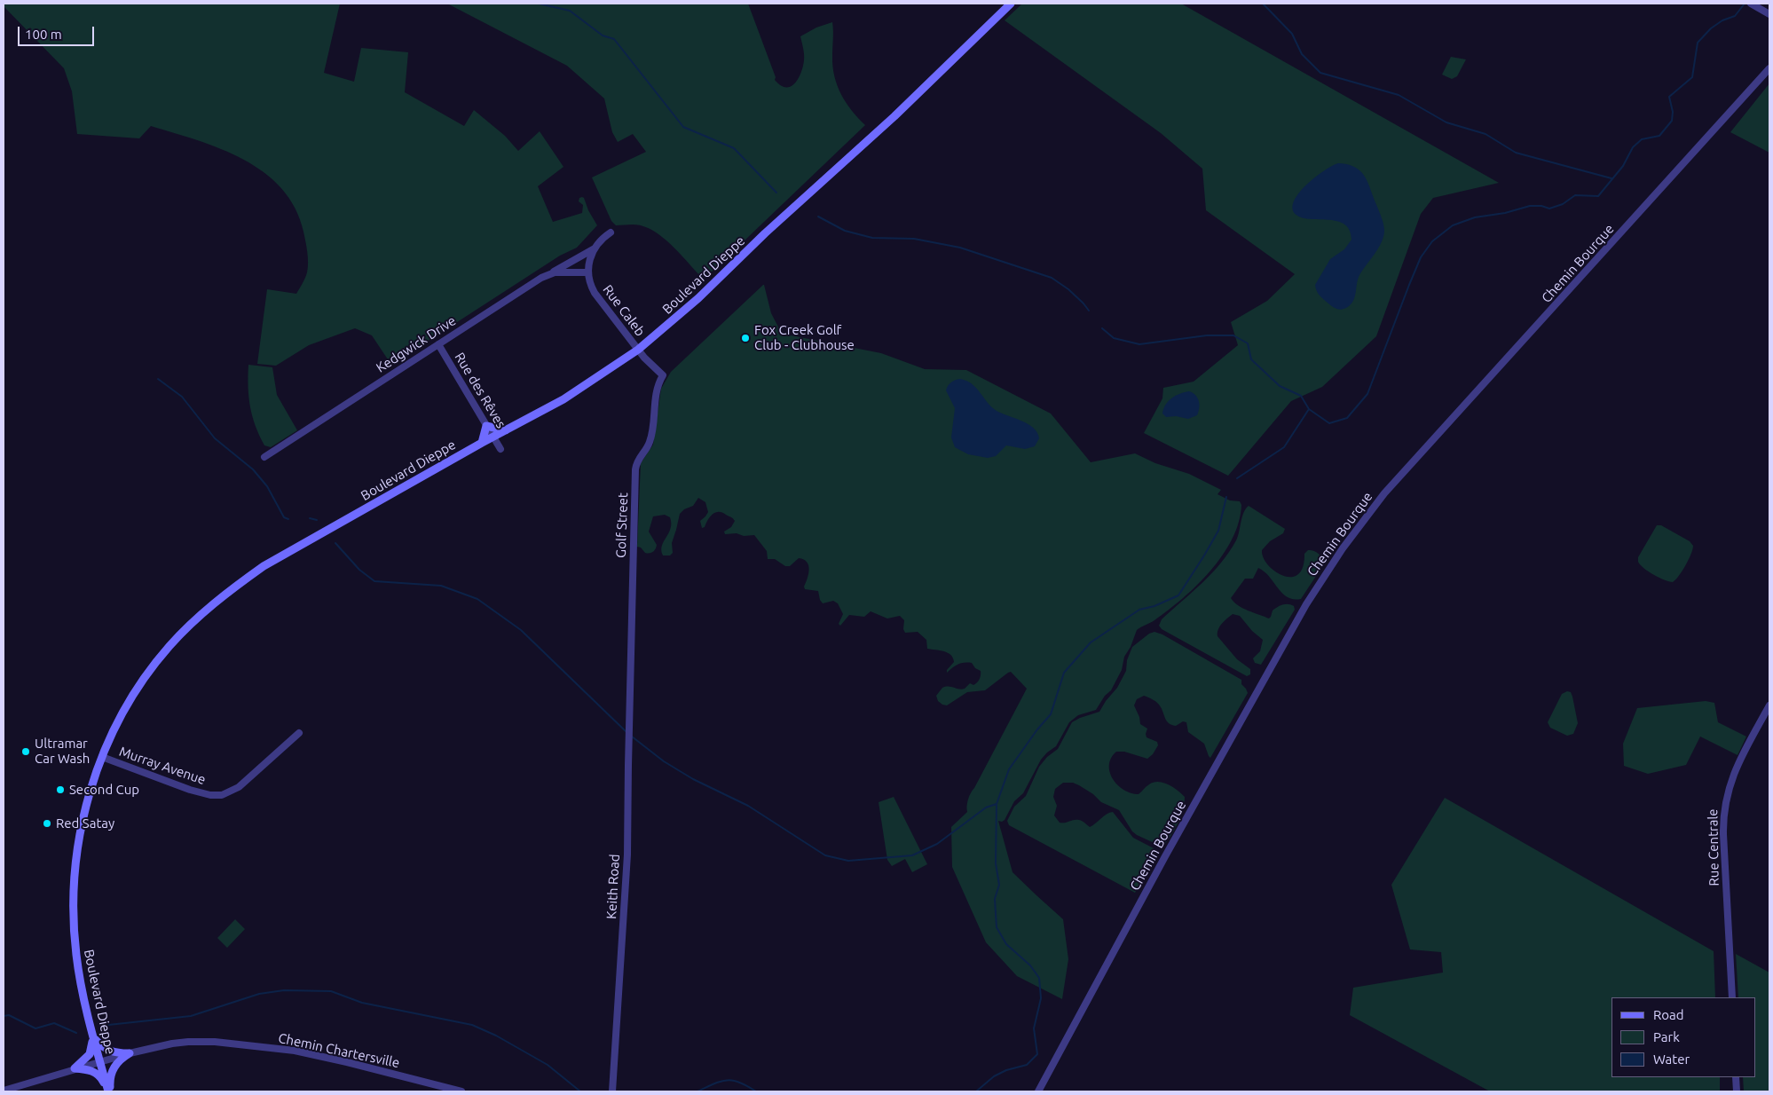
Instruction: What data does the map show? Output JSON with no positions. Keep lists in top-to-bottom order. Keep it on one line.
{"streets":{"main road":["Boulevard Dieppe"],"street":["Chemin Bourque","Rue Caleb","Kedgwick Drive","Rue des Rêves","Golf Street","Murray Avenue","Rue Centrale","Keith Road","Chemin Chartersville"]},"crossings":[["Boulevard Dieppe","Rue Caleb"],["Boulevard Dieppe","Rue des Rêves"],["Boulevard Dieppe","Murray Avenue"],["Boulevard Dieppe","Chemin Chartersville"],["Rue Caleb","Golf Street"],["Kedgwick Drive","Rue des Rêves"],["Golf Street","Keith Road"]],"places":["Fox Creek Golf Club - Clubhouse","Ultramar Car Wash","Second Cup","Red Satay"],"legend":["Road","Park","Water"],"scale_bar":"100 m"}
